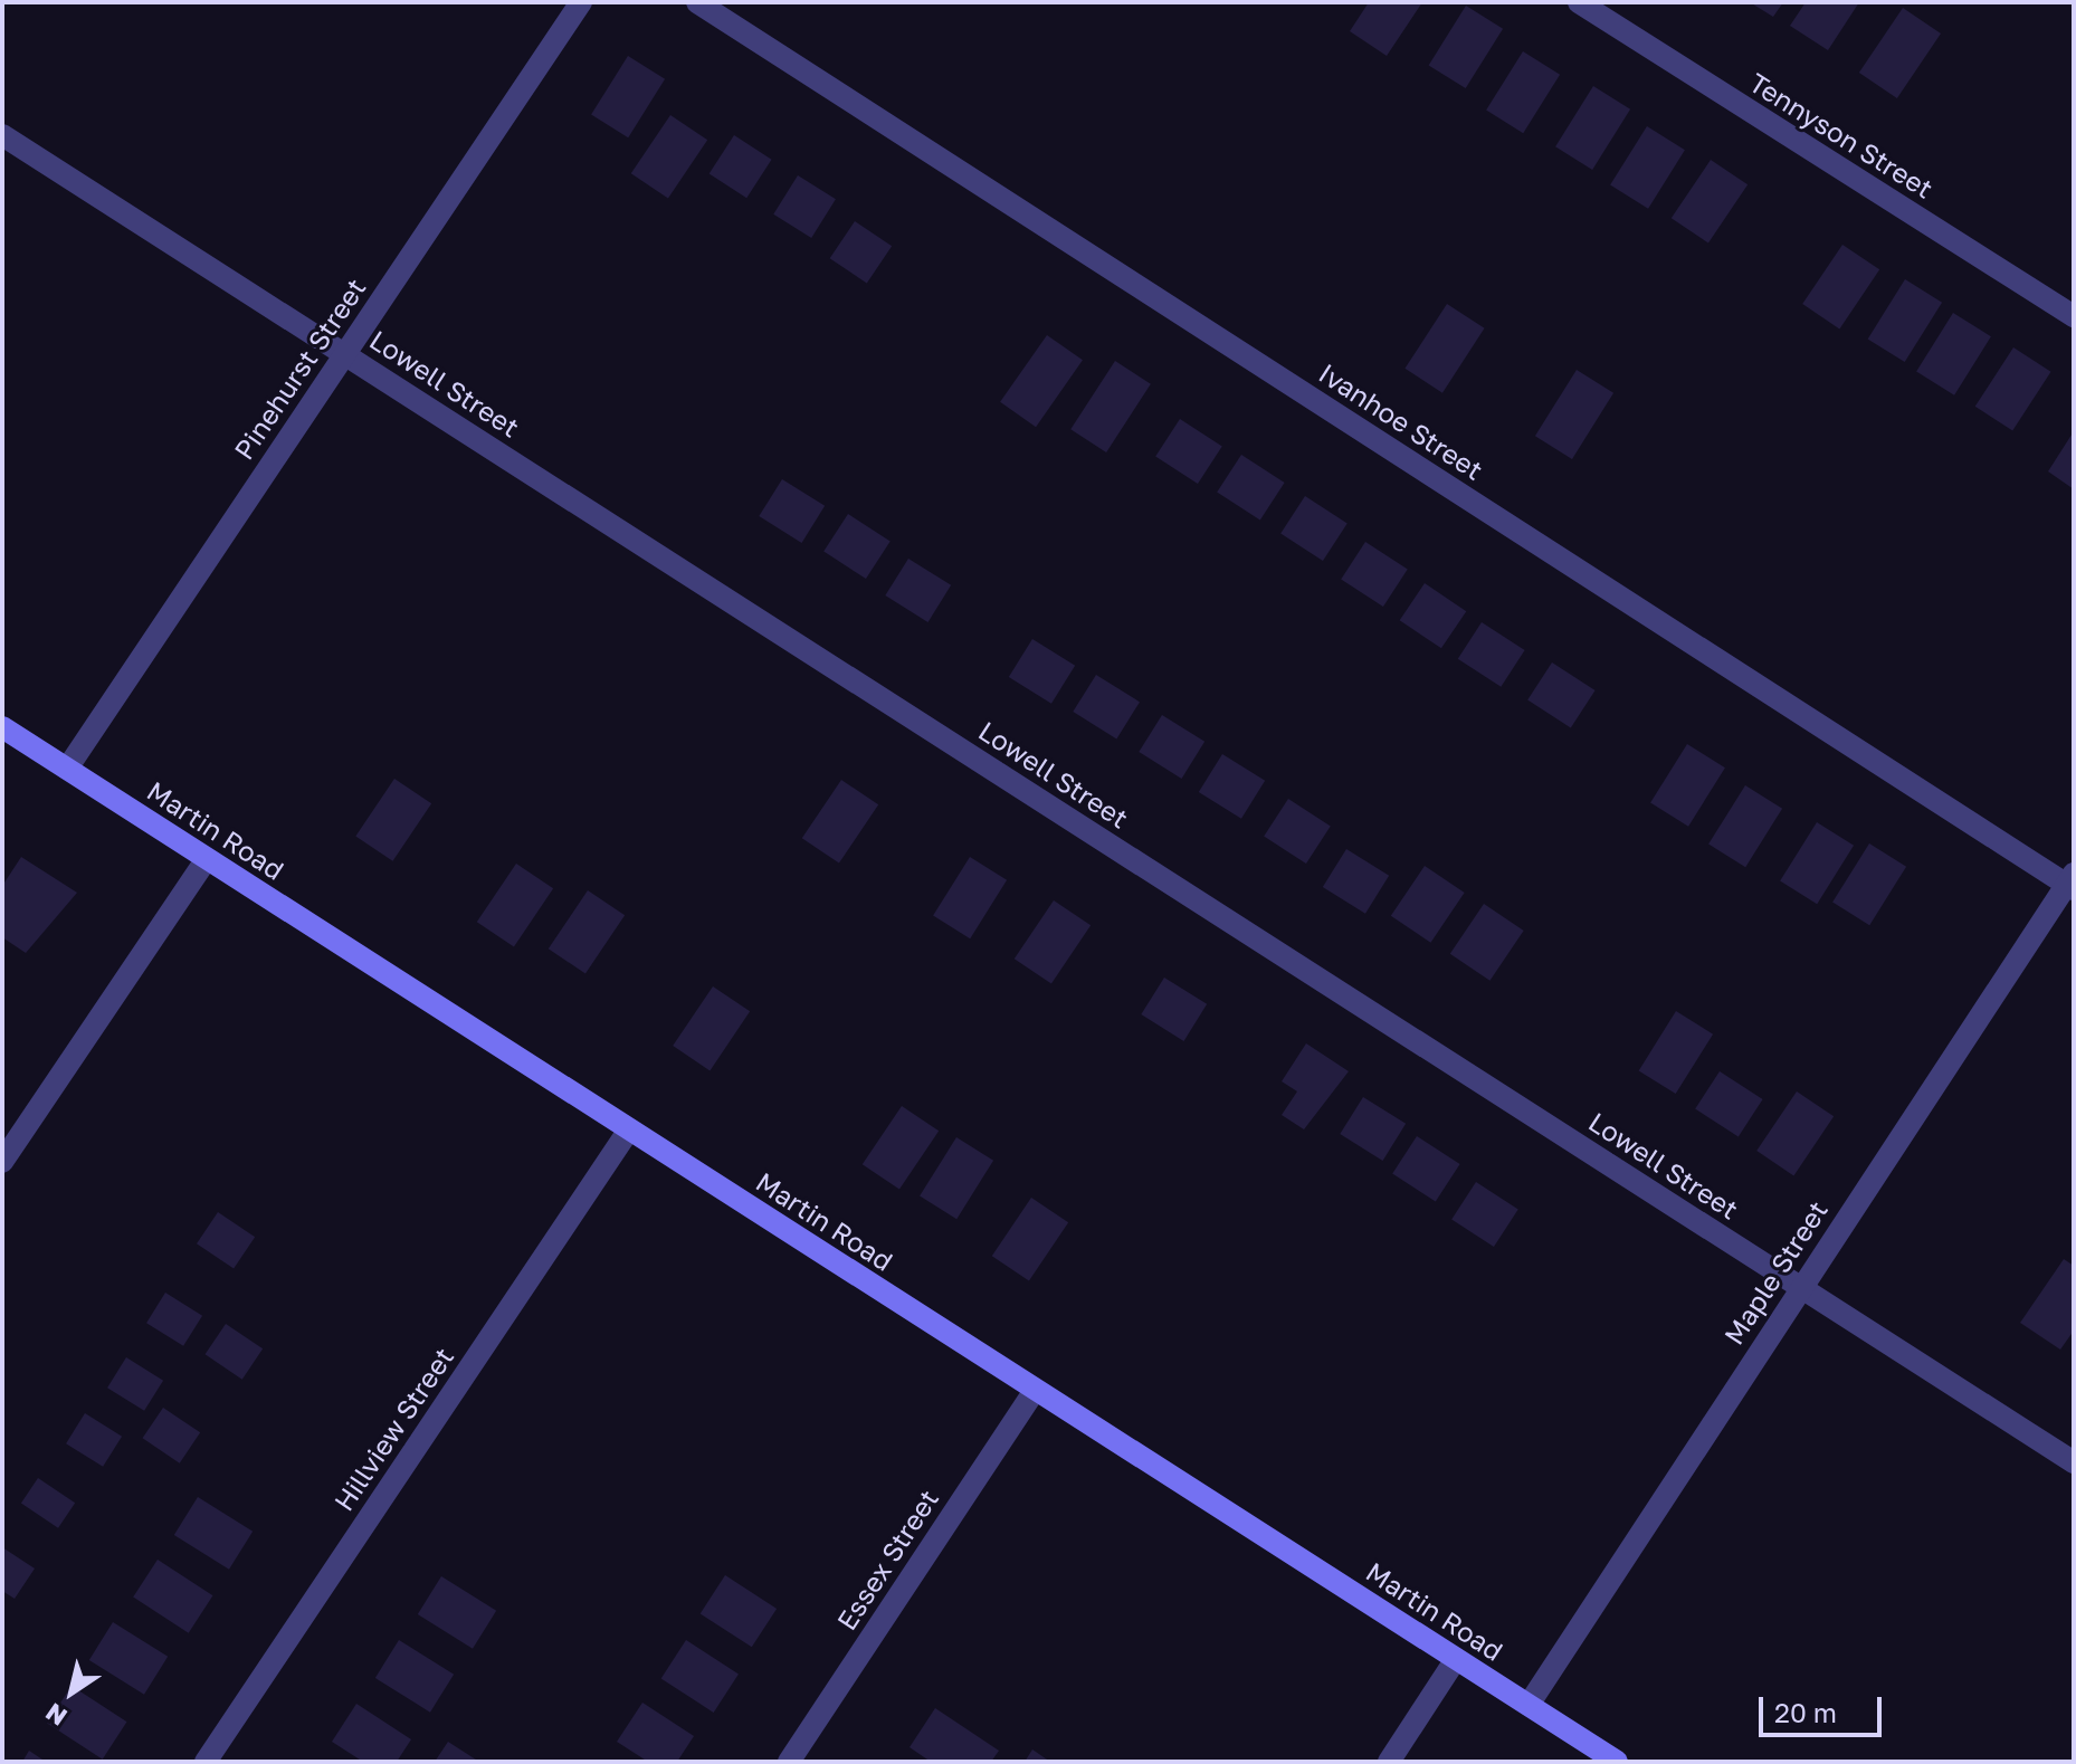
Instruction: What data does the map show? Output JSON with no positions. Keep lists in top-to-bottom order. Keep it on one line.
{"streets":{"street":["Tennyson Street","Pinehurst Street","Lowell Street","Ivanhoe Street","Martin Road","Maple Street","Hillview Street","Essex Street"]},"crossings":[["Pinehurst Street","Lowell Street"],["Pinehurst Street","Martin Road"],["Lowell Street","Maple Street"],["Ivanhoe Street","Maple Street"],["Martin Road","Maple Street"],["Martin Road","Hillview Street"],["Martin Road","Essex Street"]],"scale_bar":"20 m","north":"bottom left"}
